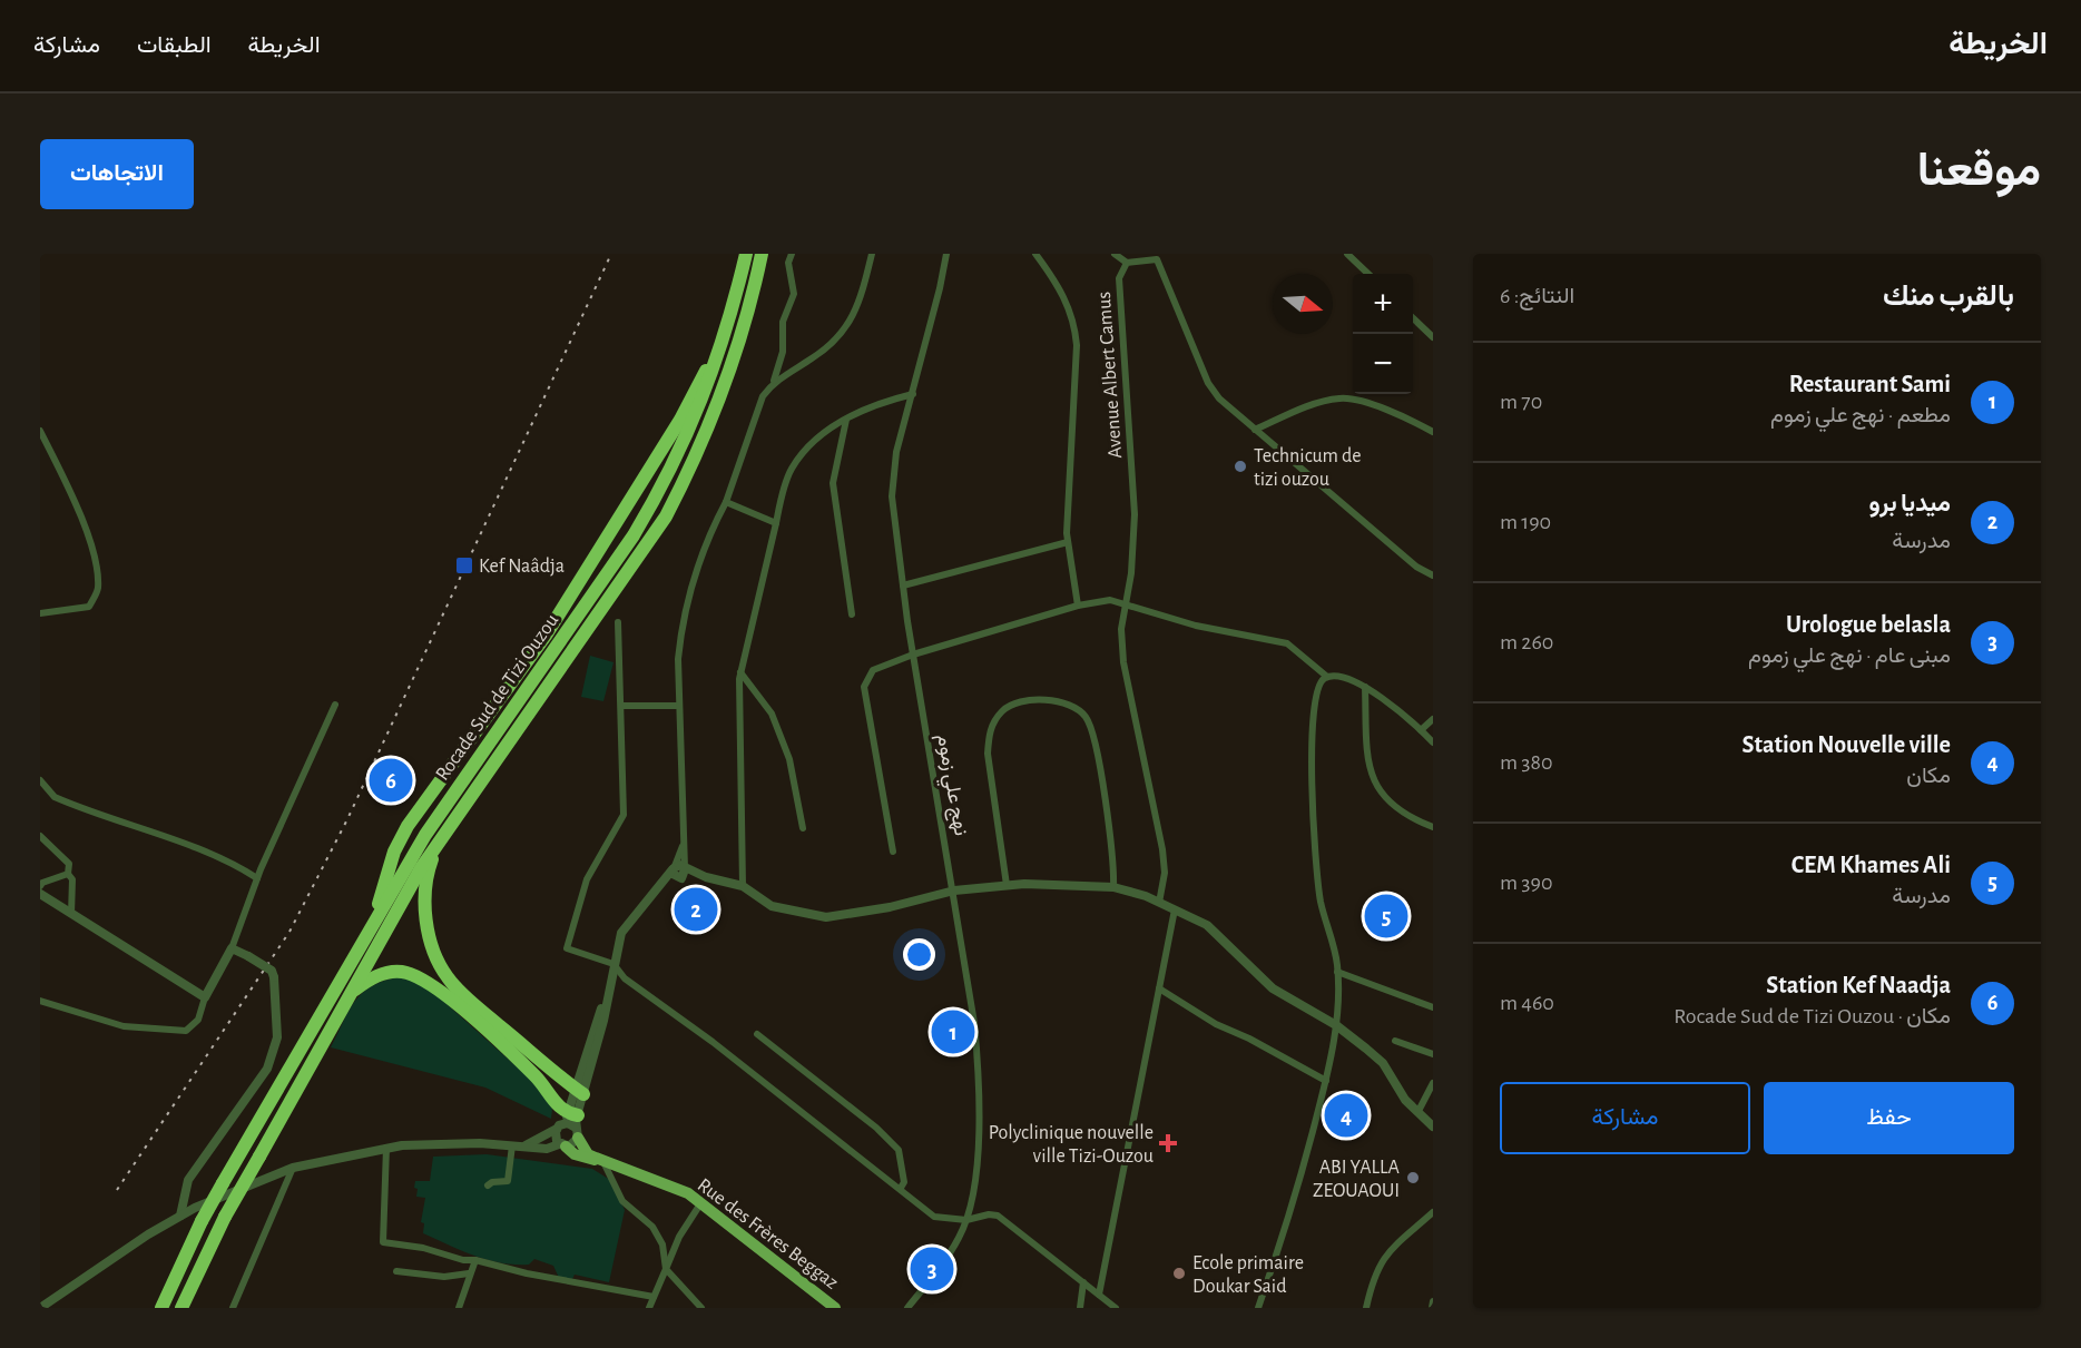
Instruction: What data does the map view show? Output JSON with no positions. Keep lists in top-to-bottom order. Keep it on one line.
{"streets":{"highway":["Rocade Sud de Tizi Ouzou"],"main road":["Rue des Frères Beggaz"],"street":["Avenue Albert Camus","نهج علي زموم"]},"places":{"other":["Technicum de tizi ouzou","ABI YALLA ZEOUAOUI","Ecole primaire Doukar Said"],"transit":["Kef Naâdja"],"health":["Polyclinique nouvelle ville Tizi-Ouzou"]},"north":"right","page":{"header":"الخريطة","nav":["الخريطة","الطبقات","مشاركة"],"title":"موقعنا","buttons":["الاتجاهات",["حفظ","مشاركة"]],"heading":["بالقرب منك","النتائج: 6"],"map_buttons":["+","−"],"list":[{"mark":"1","name":"Restaurant Sami","note":"مطعم · نهج علي زموم","value":"70 m"},{"mark":"2","name":"ميديا برو","note":"مدرسة","value":"190 m"},{"mark":"3","name":"Urologue belasla","note":"مبنى عام · نهج علي زموم","value":"260 m"},{"mark":"4","name":"Station Nouvelle ville","note":"مكان","value":"380 m"},{"mark":"5","name":"CEM Khames Ali","note":"مدرسة","value":"390 m"},{"mark":"6","name":"Station Kef Naadja","note":"مكان · Rocade Sud de Tizi Ouzou","value":"460 m"}],"pins":["6","2","5","1","4","3"]}}
